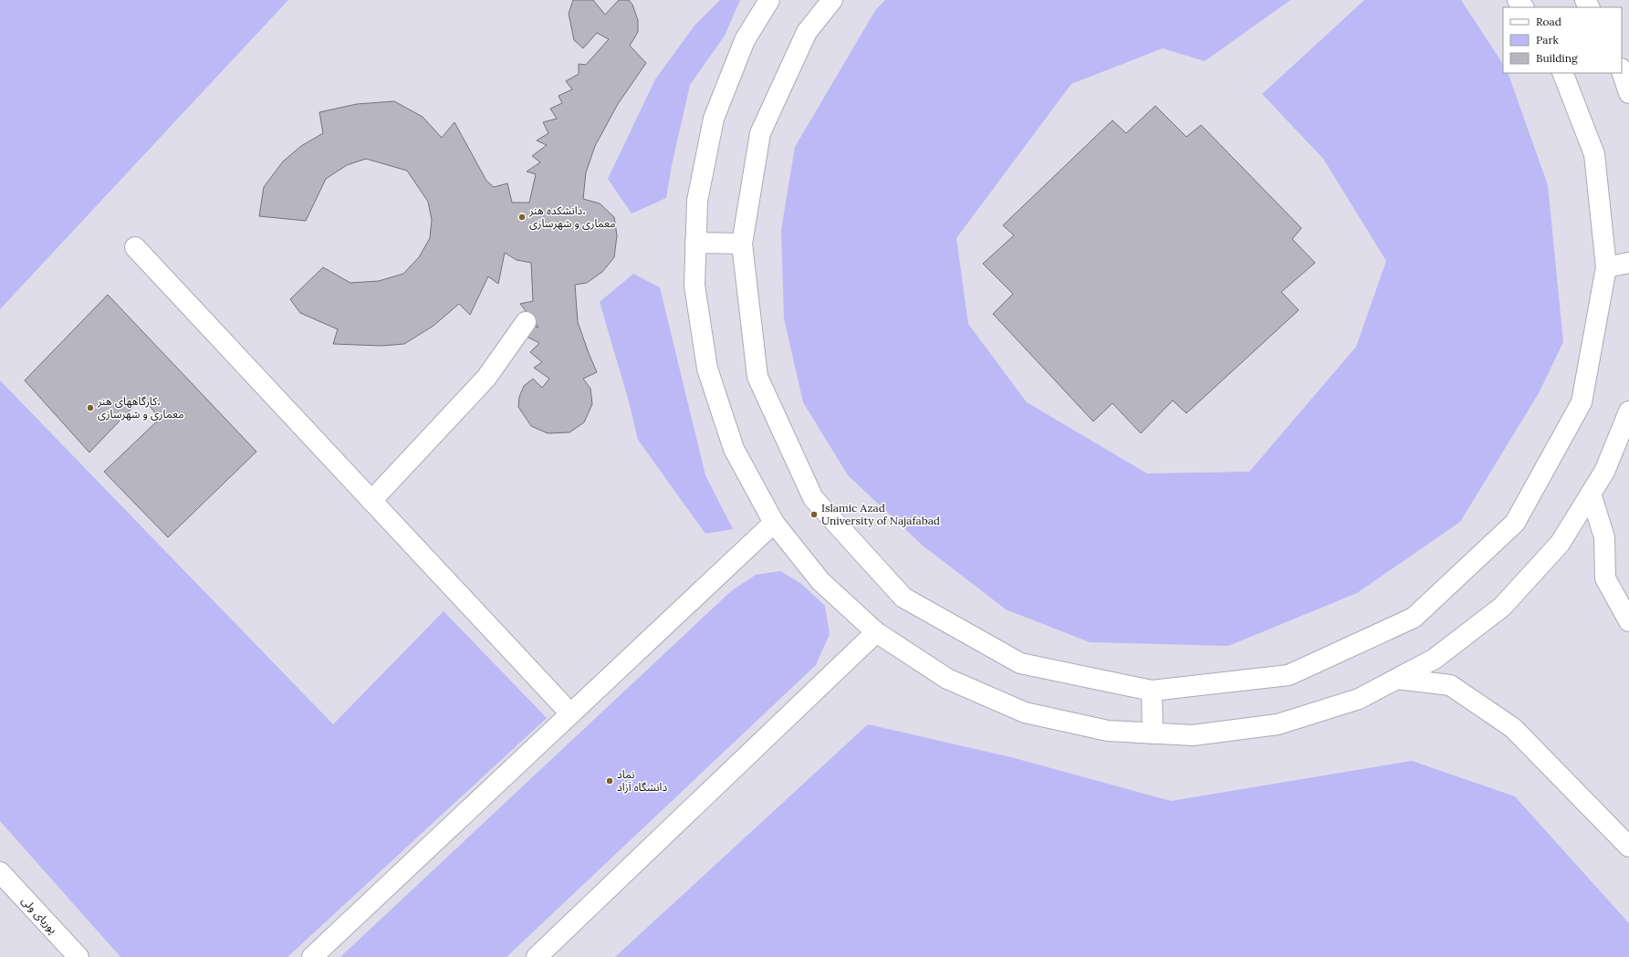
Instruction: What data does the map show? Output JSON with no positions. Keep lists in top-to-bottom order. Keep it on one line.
{"streets":{"lane":["پوریای ولی"]},"places":["دانشکده هنر، معماری و شهرسازی","کارگاههای هنر، معماری و شهرسازی","Islamic Azad University of Najafabad","نماد دانشگاه آزاد"],"legend":["Road","Park","Building"]}
